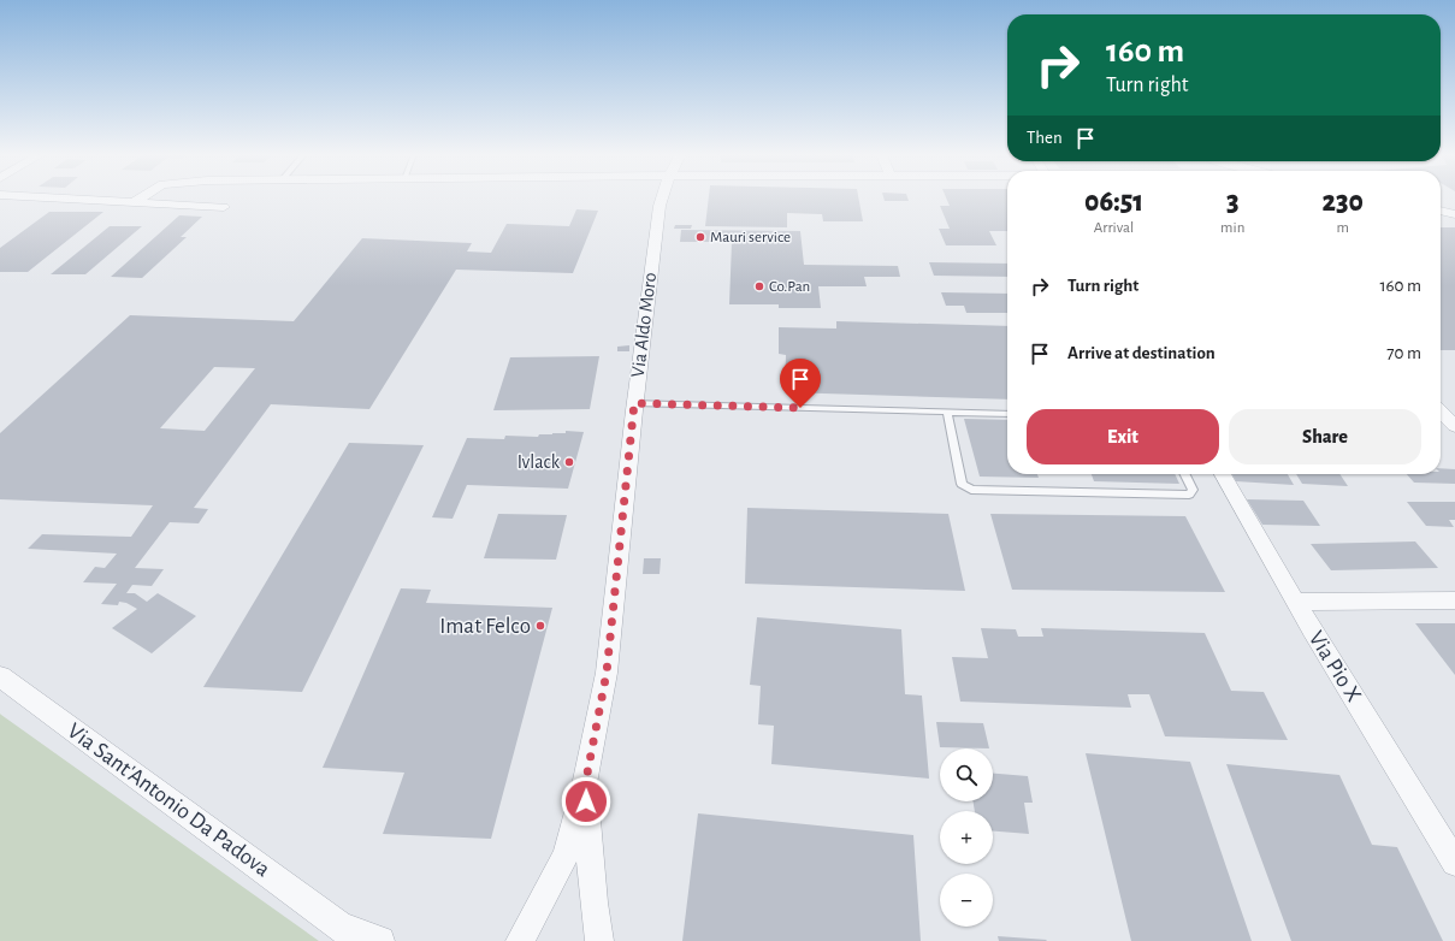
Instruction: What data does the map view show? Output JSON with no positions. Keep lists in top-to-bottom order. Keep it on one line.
{"streets":{"street":["Via Aldo Moro","Via Pio X","Via Sant'Antonio Da Padova"]},"places":["Mauri service","Co.Pan","Ivlack","Imat Felco"],"page":{"turn":["160 m","Turn right"],"then":"Then","eta":["06:51","Arrival","3","min","230","m"],"list":[{"name":"Turn right","value":"160 m"},{"name":"Arrive at destination","value":"70 m"}],"buttons":["Exit","Share"],"map_buttons":["+","−"]}}
